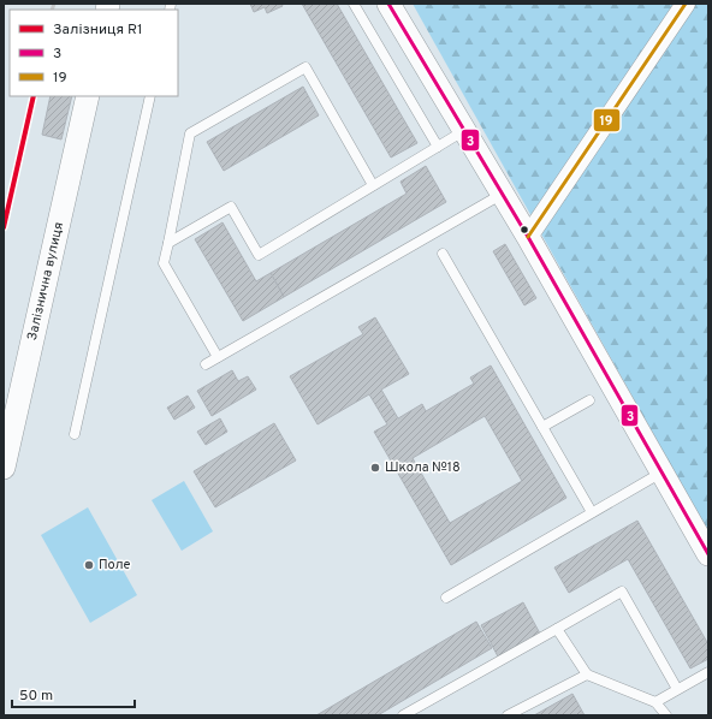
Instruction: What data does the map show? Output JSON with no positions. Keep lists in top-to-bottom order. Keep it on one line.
{"streets":{"street":["Залізнична вулиця"]},"places":["Школа №18","Поле"],"lines":["transit line 3","transit line 19","rail line R1"],"legend":["Залізниця R1","3","19"],"scale_bar":"50 m"}
